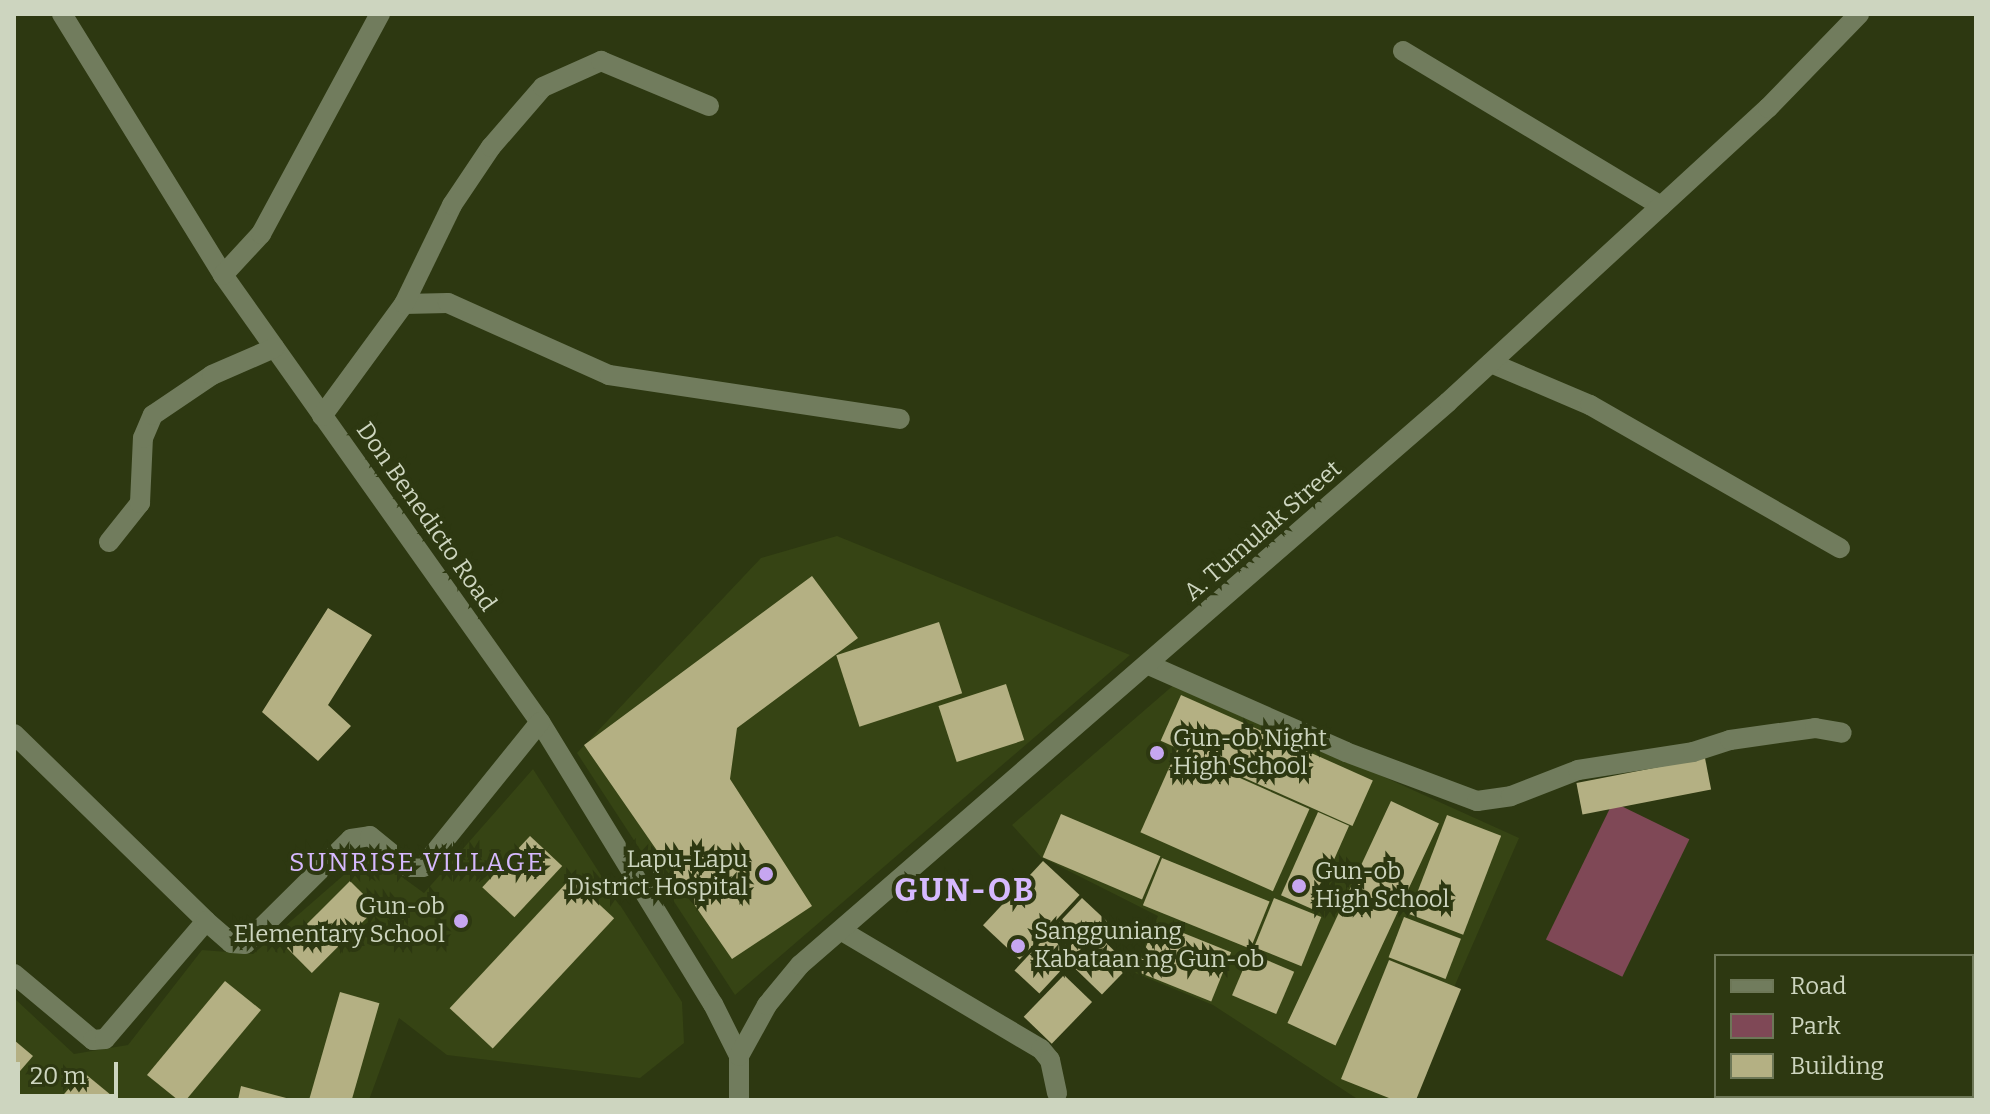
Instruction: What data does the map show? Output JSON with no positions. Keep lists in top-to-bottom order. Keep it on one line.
{"streets":{"street":["Don Benedicto Road","A. Tumulak Street"]},"crossings":[["Don Benedicto Road","A. Tumulak Street"]],"districts":["SUNRISE VILLAGE","GUN-OB"],"places":["Gun-ob Night High School","Lapu-Lapu District Hospital","Gun-ob High School","Gun-ob Elementary School","Sangguniang Kabataan ng Gun-ob"],"legend":["Road","Park","Building"],"scale_bar":"20 m"}
